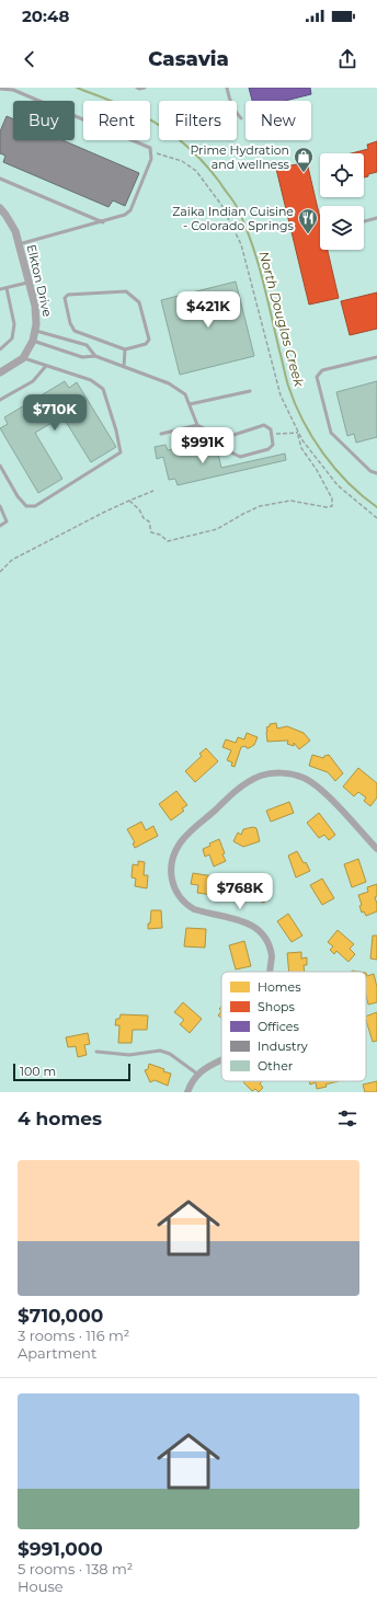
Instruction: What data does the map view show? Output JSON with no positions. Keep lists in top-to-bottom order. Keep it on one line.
{"streets":{"street":["Elkton Drive"]},"water":["North Douglas Creek"],"places":{"shop":["Prime Hydration and wellness"],"restaurant":["Zaika Indian Cuisine - Colorado Springs"]},"legend":["Homes","Shops","Offices","Industry","Other"],"scale_bar":"100 m","page":{"status":"20:48","header":"Casavia","chip":["Buy","Rent","Filters","New"],"price":["$421K","$710K","$991K","$768K"],"scale":"100 m","heading":"4 homes","list":[{"name":"$710,000","note":"3 rooms · 116 m² · Apartment"},{"name":"$991,000","note":"5 rooms · 138 m² · House"}]}}
